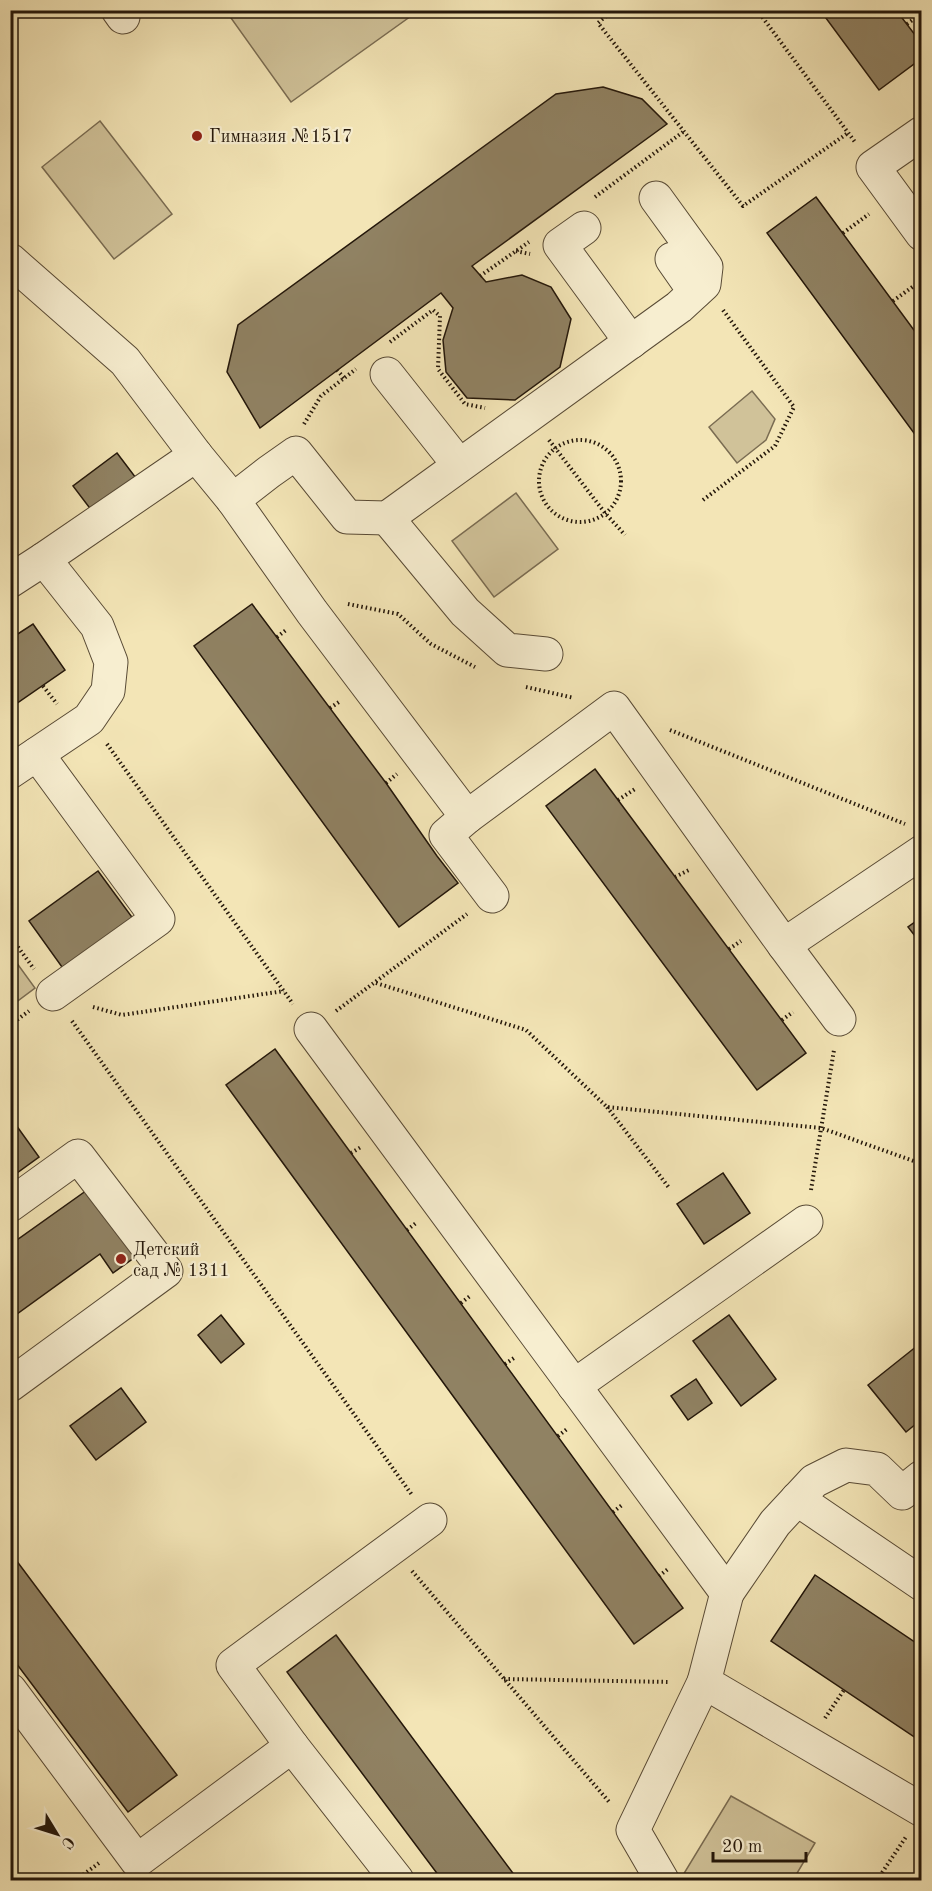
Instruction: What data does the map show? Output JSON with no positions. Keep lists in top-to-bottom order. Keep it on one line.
{"places":["Гимназия №1517","Детский сад № 1311"],"scale_bar":"20 m","north":"bottom right"}
